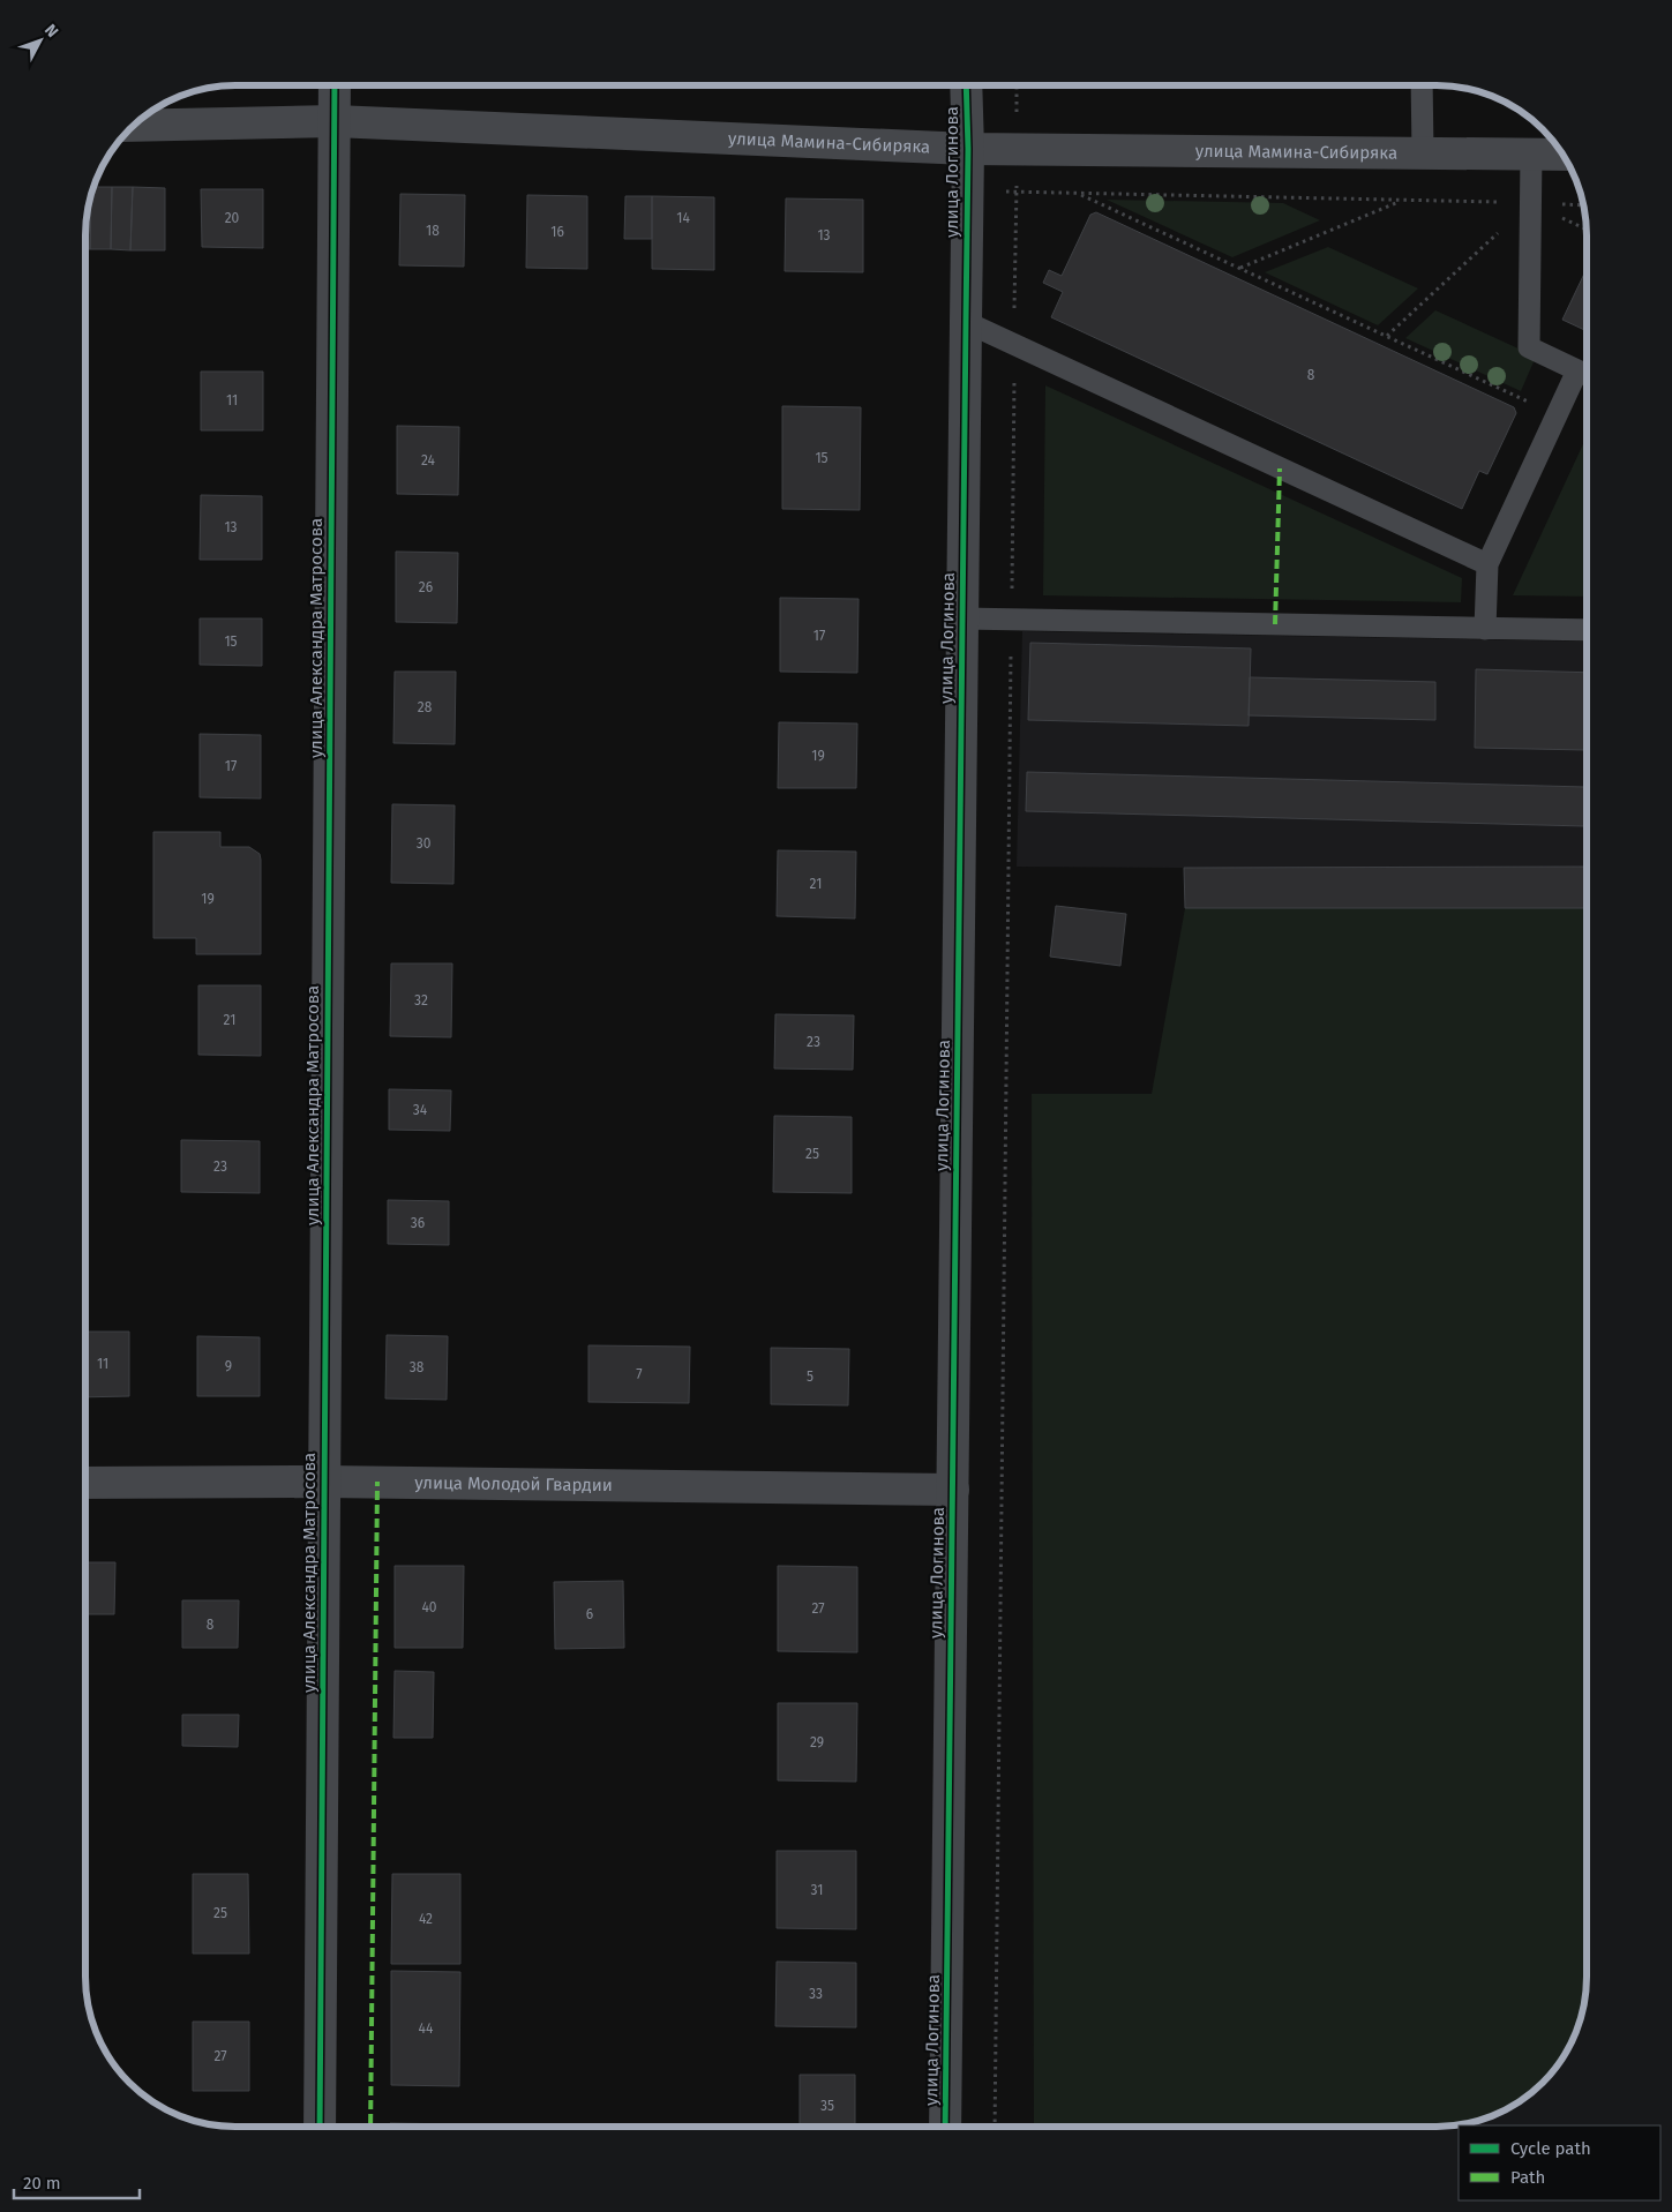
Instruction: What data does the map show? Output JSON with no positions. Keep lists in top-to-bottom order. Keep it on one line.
{"streets":{"street":["улица Мамина-Сибиряка","улица Логинова","улица Александра Матросова","улица Молодой Гвардии"]},"crossings":[["улица Мамина-Сибиряка","улица Логинова"],["улица Мамина-Сибиряка","улица Александра Матросова"],["улица Логинова","улица Молодой Гвардии"],["улица Александра Матросова","улица Молодой Гвардии"]],"house_numbers":["20","14","18","16","13","8","11","15","24","13","26","17","15","28","19","17","30","21","19","32","21","23","34","25","23","36","11","9","38","7","5","40","27","6","8","29","31","25","42","33","44","27","35"],"legend":["Cycle path","Path"],"scale_bar":"20 m","north":"top right"}
